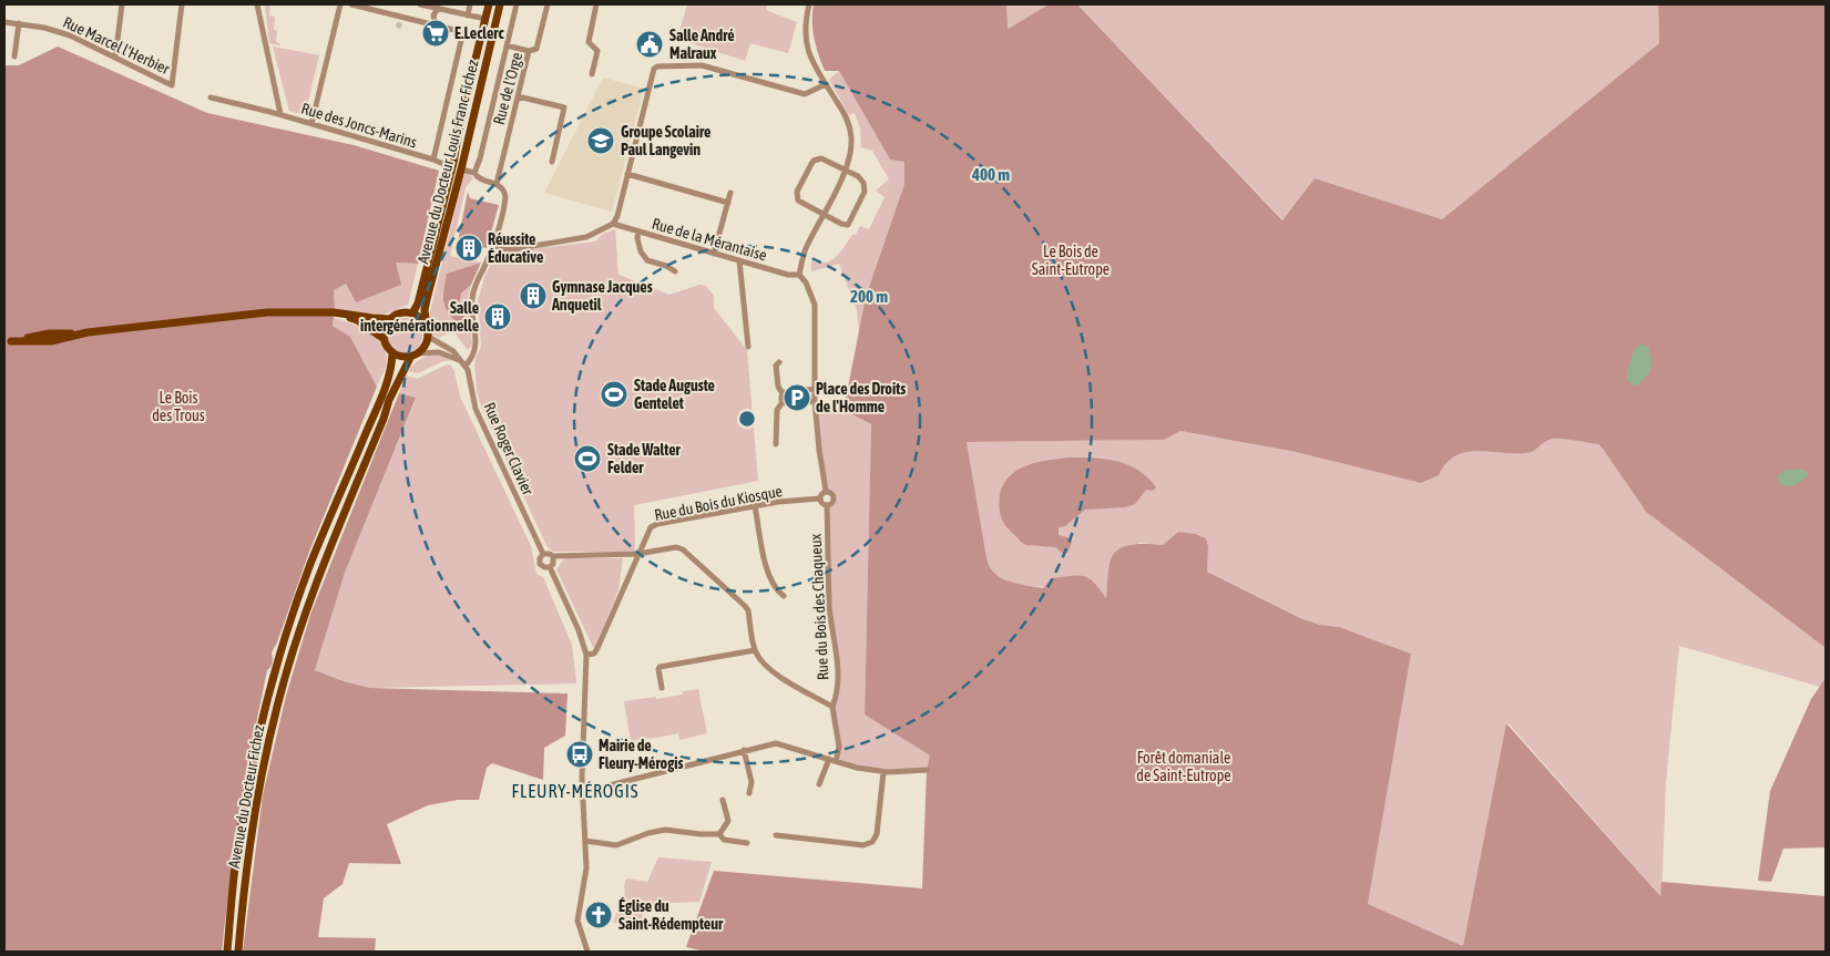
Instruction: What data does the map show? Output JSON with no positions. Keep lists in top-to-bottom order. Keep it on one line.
{"streets":{"main road":["Avenue du Docteur Louis Franc Fichez","Avenue du Docteur Fichez"],"street":["Rue Marcel l'Herbier","Rue de l'Orge","Rue des Joncs-Marins","Rue de la Mérantaise","Rue Roger Clavier","Rue du Bois du Kiosque","Rue du Bois des Chaqueux"]},"crossings":[["Rue des Joncs-Marins","Avenue du Docteur Louis Franc Fichez"],["Avenue du Docteur Louis Franc Fichez","Avenue du Docteur Fichez"],["Rue du Bois du Kiosque","Rue du Bois des Chaqueux"]],"districts":["FLEURY-MÉROGIS"],"parks":["Le Bois de Saint-Eutrope","Le Bois des Trous","Forêt domaniale de Saint-Eutrope"],"places":{"supermarket":["E.Leclerc"],"public building":["Salle André Malraux"],"school or university":["Groupe Scolaire Paul Langevin"],"building":["Réussite Éducative","Gymnase Jacques Anquetil","Salle intergénérationnelle"],"sports":["Stade Auguste Gentelet","Stade Walter Felder"],"parking":["Place des Droits de l'Homme"],"bus stop":["Mairie de Fleury-Mérogis"],"church":["Église du Saint-Rédempteur"]},"rings":["400 m","200 m"]}
